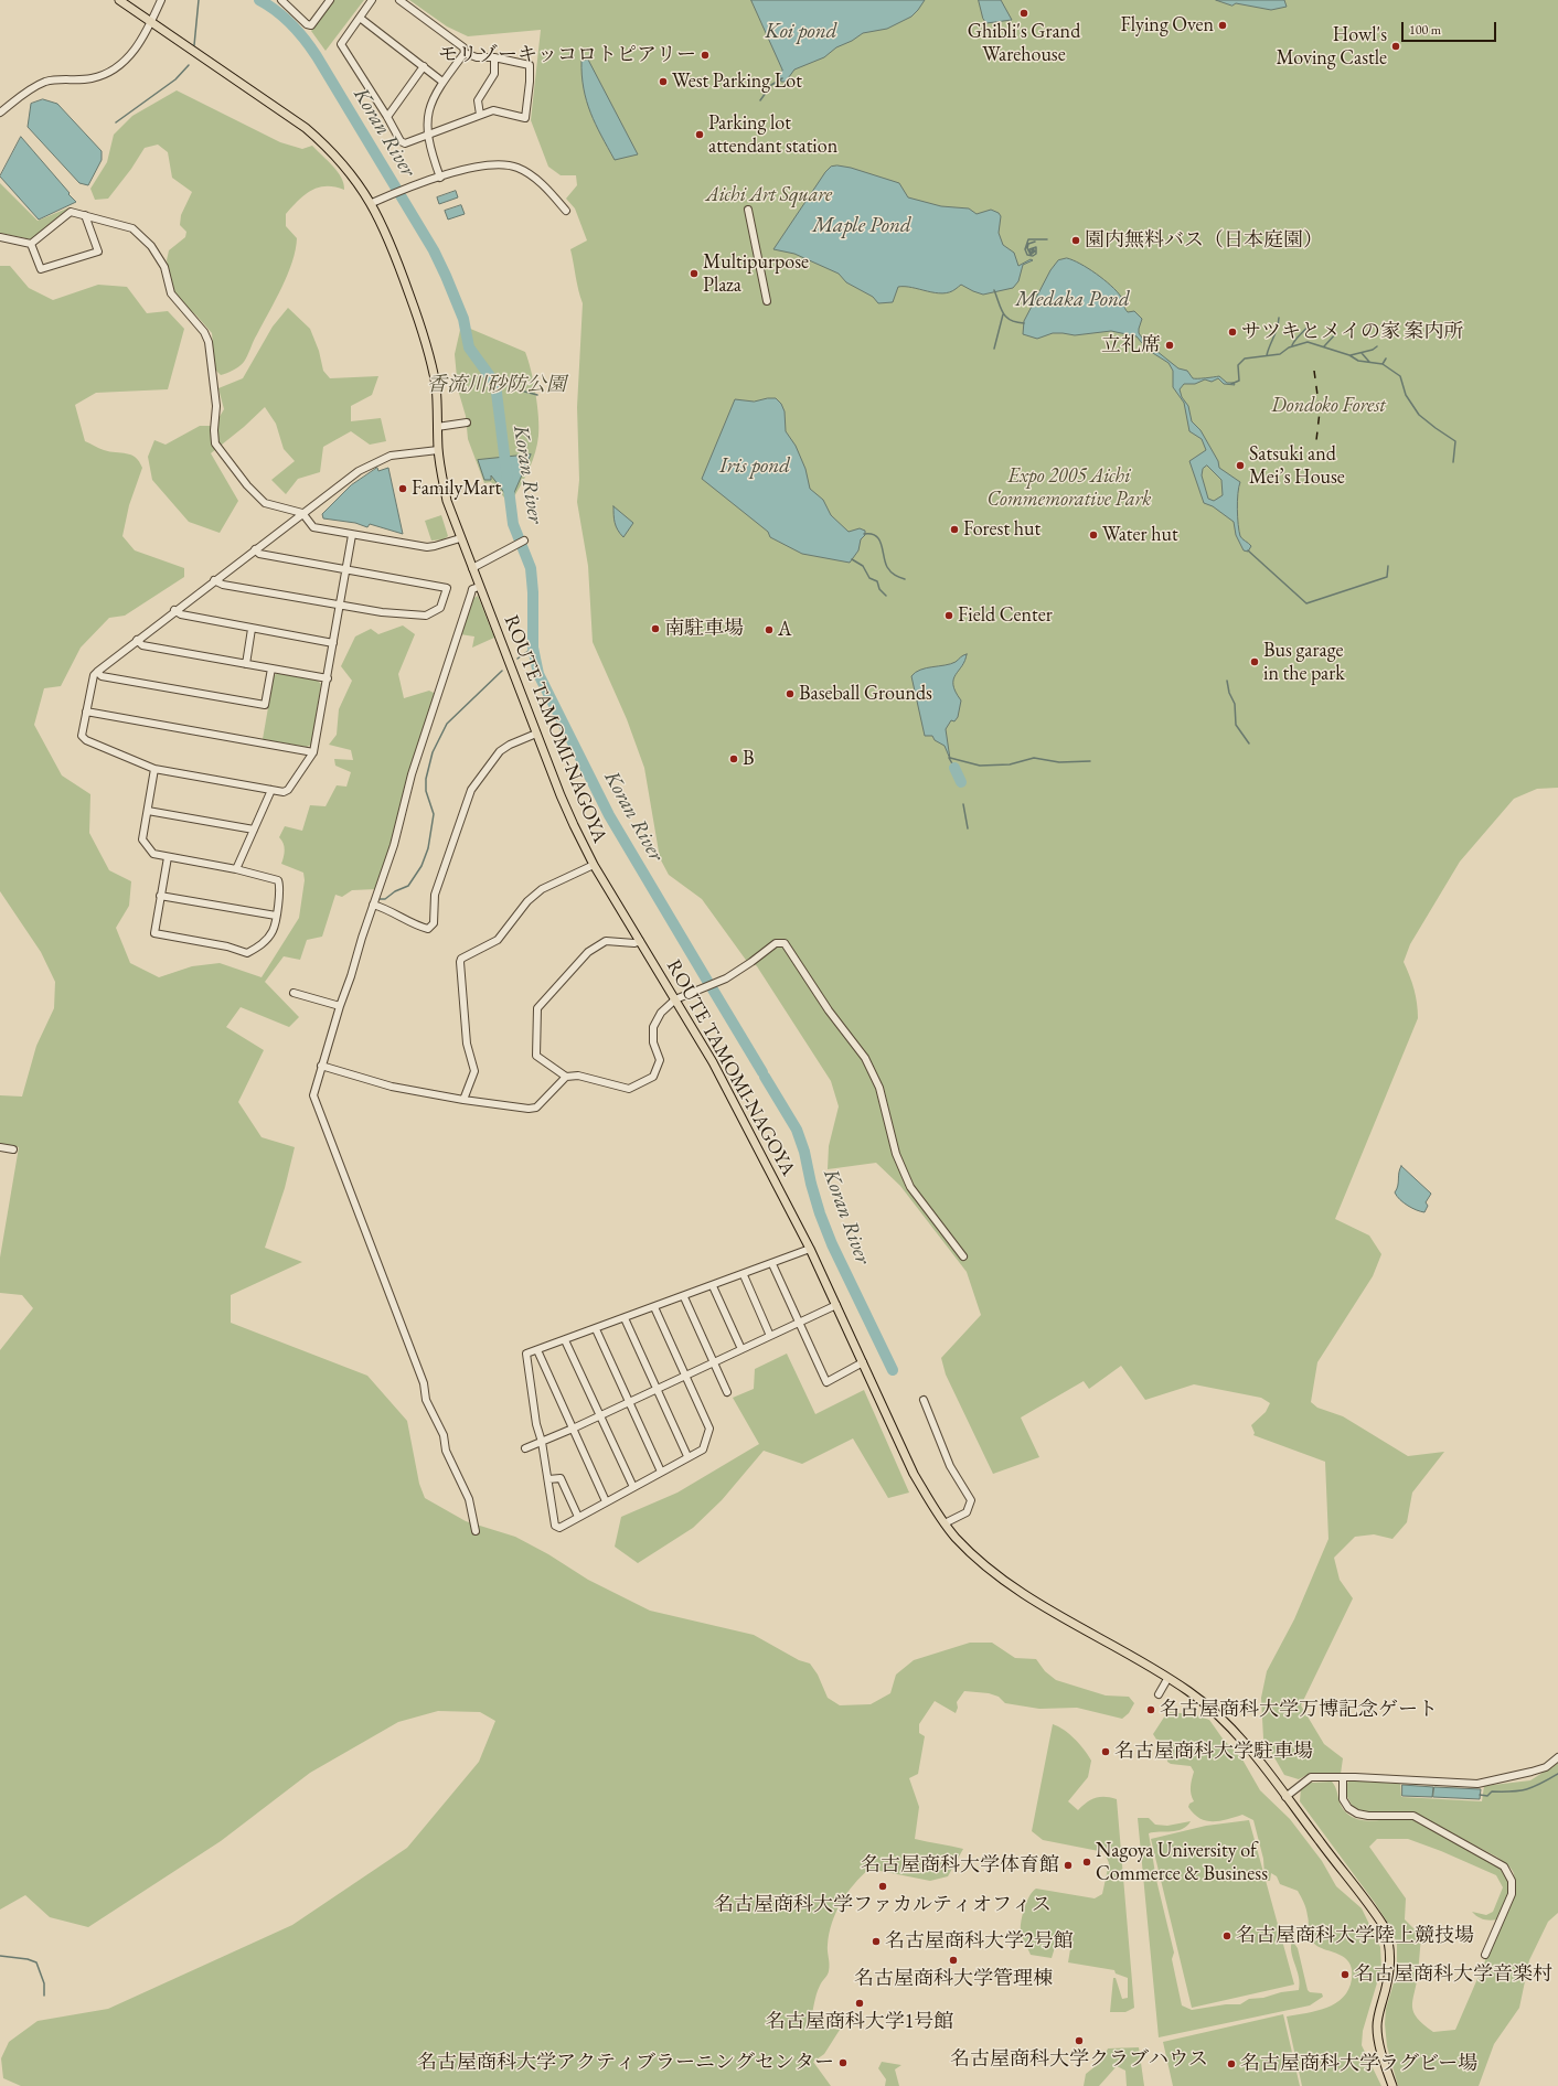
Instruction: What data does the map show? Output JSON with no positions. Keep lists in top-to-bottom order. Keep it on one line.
{"streets":{"main road":["ROUTE TAMOMI-NAGOYA"]},"water":["Koi pond","Koran River","Maple Pond","Medaka Pond","Iris pond"],"parks":["Aichi Art Square","香流川砂防公園","Dondoko Forest","Expo 2005 Aichi Commemorative Park"],"places":["Ghibli's Grand Warehouse","Flying Oven","Howl's Moving Castle","モリゾーキッコロトピアリー","West Parking Lot","Parking lot attendant station","園内無料バス（日本庭園）","Multipurpose Plaza","サツキとメイの家 案内所","立礼席","Satsuki and Mei’s House","FamilyMart","Forest hut","Water hut","Field Center","南駐車場","A","Bus garage in the park","Baseball Grounds","B","名古屋商科大学万博記念ゲート","名古屋商科大学駐車場","Nagoya University of Commerce & Business","名古屋商科大学体育館","名古屋商科大学ファカルティオフィス","名古屋商科大学陸上競技場","名古屋商科大学2号館","名古屋商科大学管理棟","名古屋商科大学音楽村","名古屋商科大学1号館","名古屋商科大学クラブハウス","名古屋商科大学アクティブラーニングセンター","名古屋商科大学ラグビー場"],"scale_bar":"100 m"}
